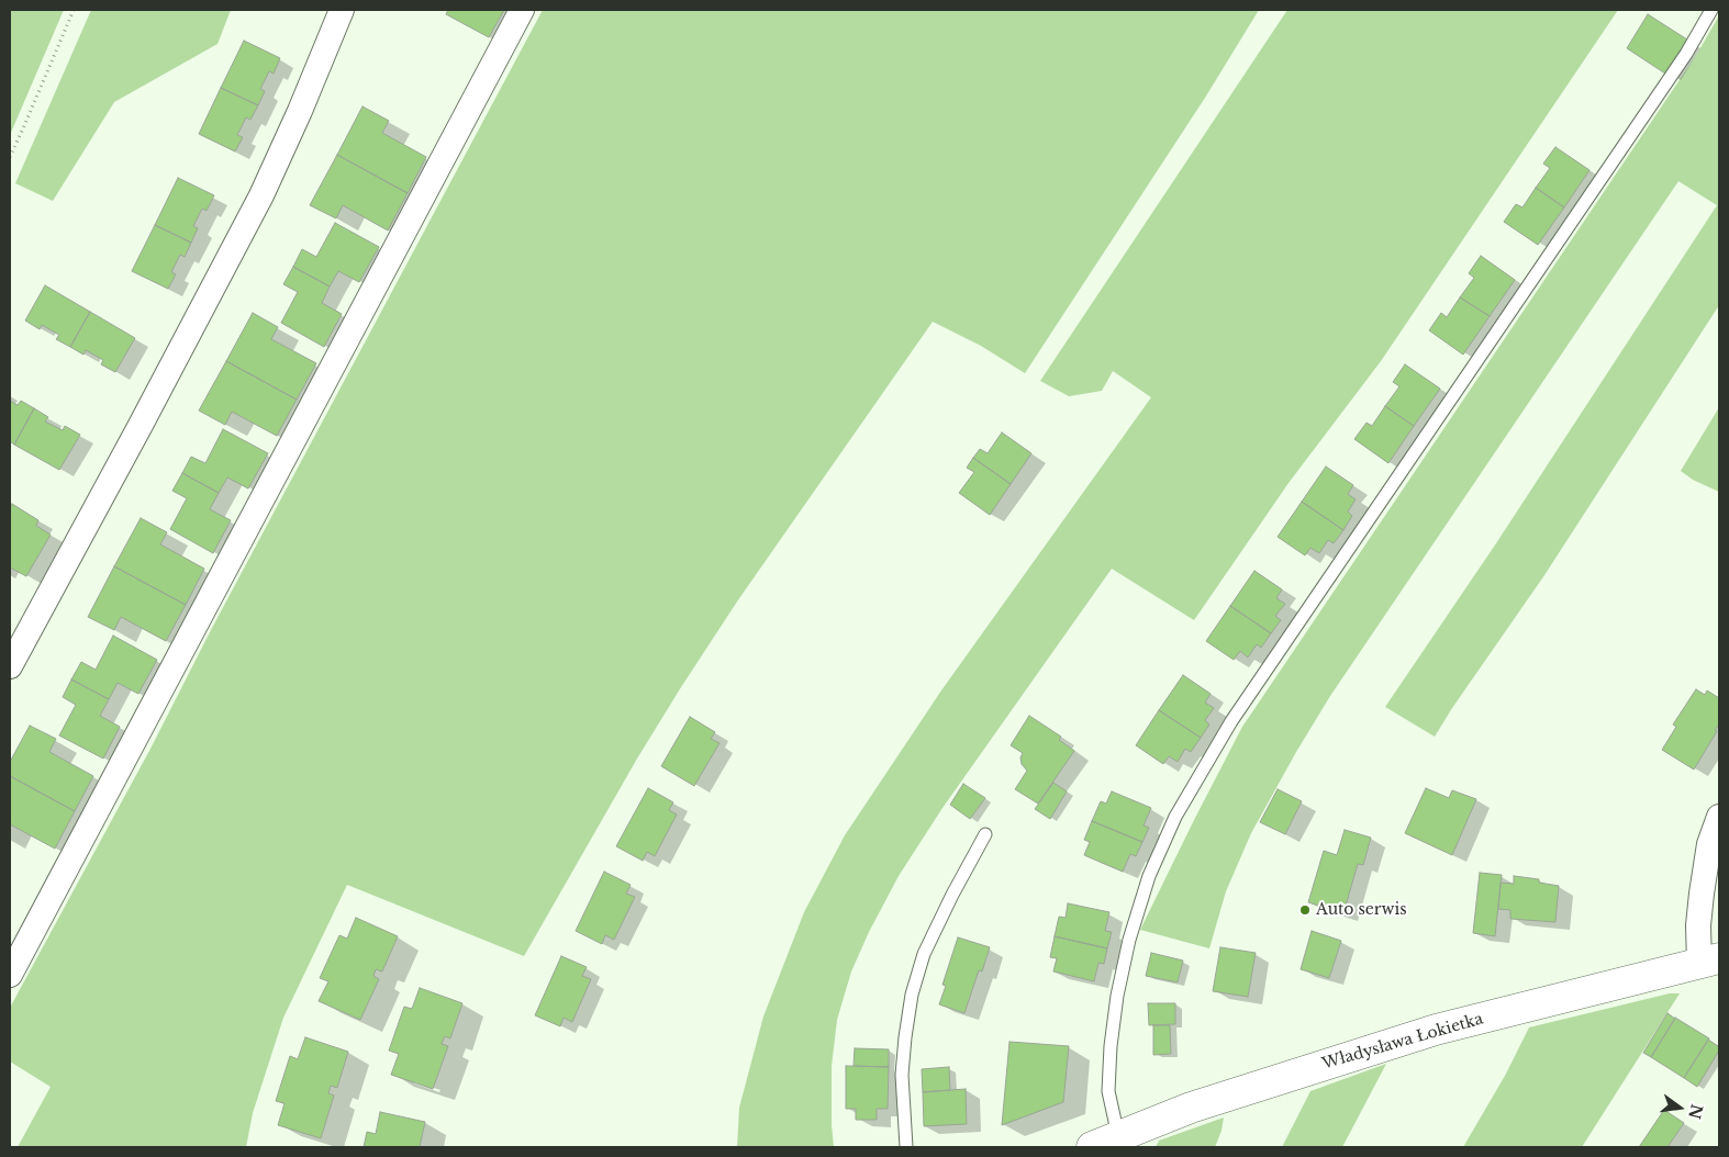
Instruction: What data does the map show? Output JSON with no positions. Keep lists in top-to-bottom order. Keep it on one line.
{"streets":{"street":["Władysława Łokietka"]},"places":["Auto serwis"],"north":"right"}
